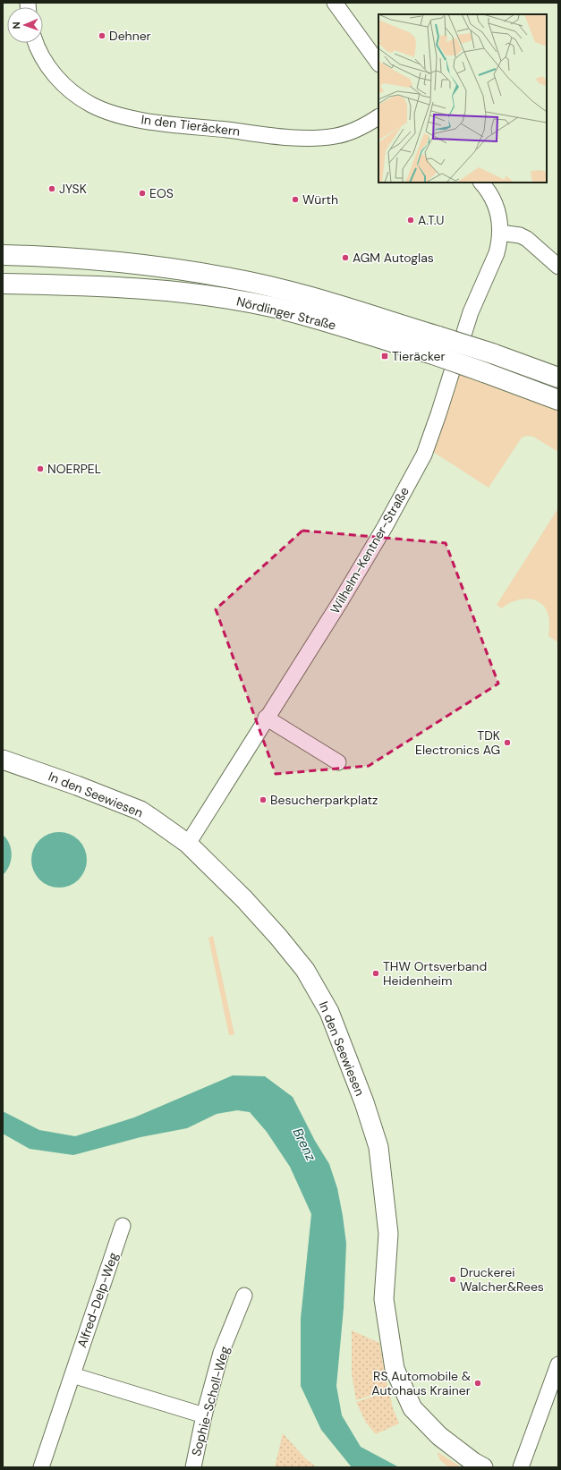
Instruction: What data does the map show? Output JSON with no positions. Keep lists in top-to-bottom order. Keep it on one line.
{"streets":{"main road":["Nördlinger Straße"],"street":["In den Tieräckern","Wilhelm-Kentner-Straße","In den Seewiesen","Alfred-Delp-Weg","Sophie-Scholl-Weg"]},"crossings":[["Wilhelm-Kentner-Straße","In den Seewiesen"]],"water":["Brenz"],"places":{"other":["Dehner","JYSK","EOS","Würth","A.T.U","AGM Autoglas","NOERPEL","TDK Electronics AG","Besucherparkplatz","THW Ortsverband Heidenheim","Druckerei Walcher&Rees","RS Automobile & Autohaus Krainer"],"transit":["Tieräcker"]},"north":"left"}
